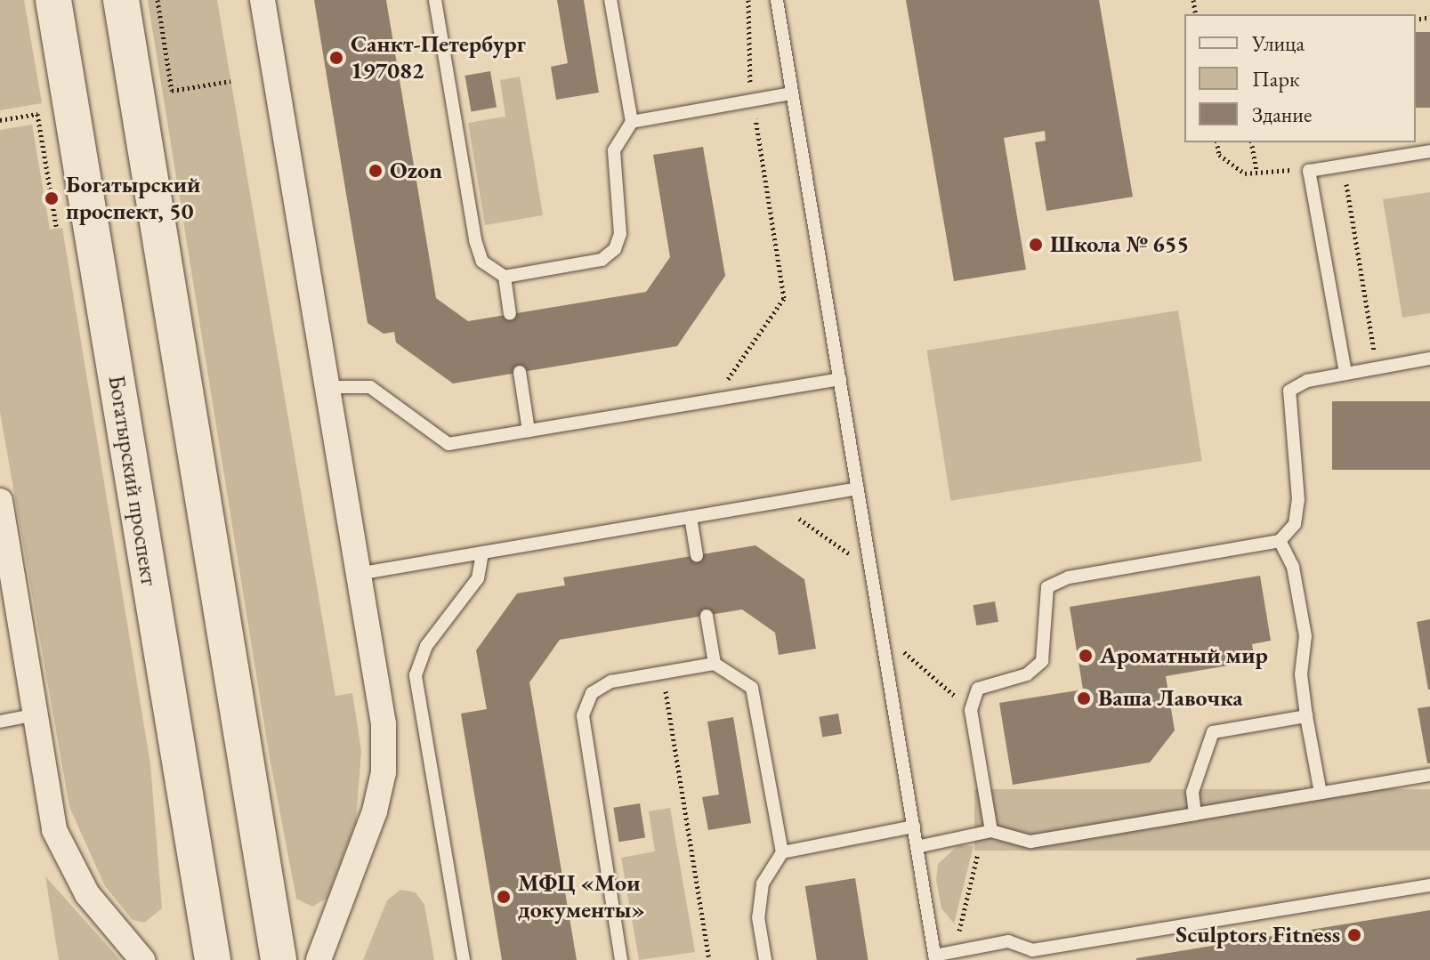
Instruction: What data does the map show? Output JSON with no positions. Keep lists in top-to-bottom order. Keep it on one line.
{"streets":{"main road":["Богатырский проспект"]},"places":["Санкт-Петербург 197082","Ozon","Богатырский проспект, 50","Школа № 655","Ароматный мир","Ваша Лавочка","МФЦ «Мои документы»","Sculptors Fitness"],"legend":["Улица","Парк","Здание"]}
